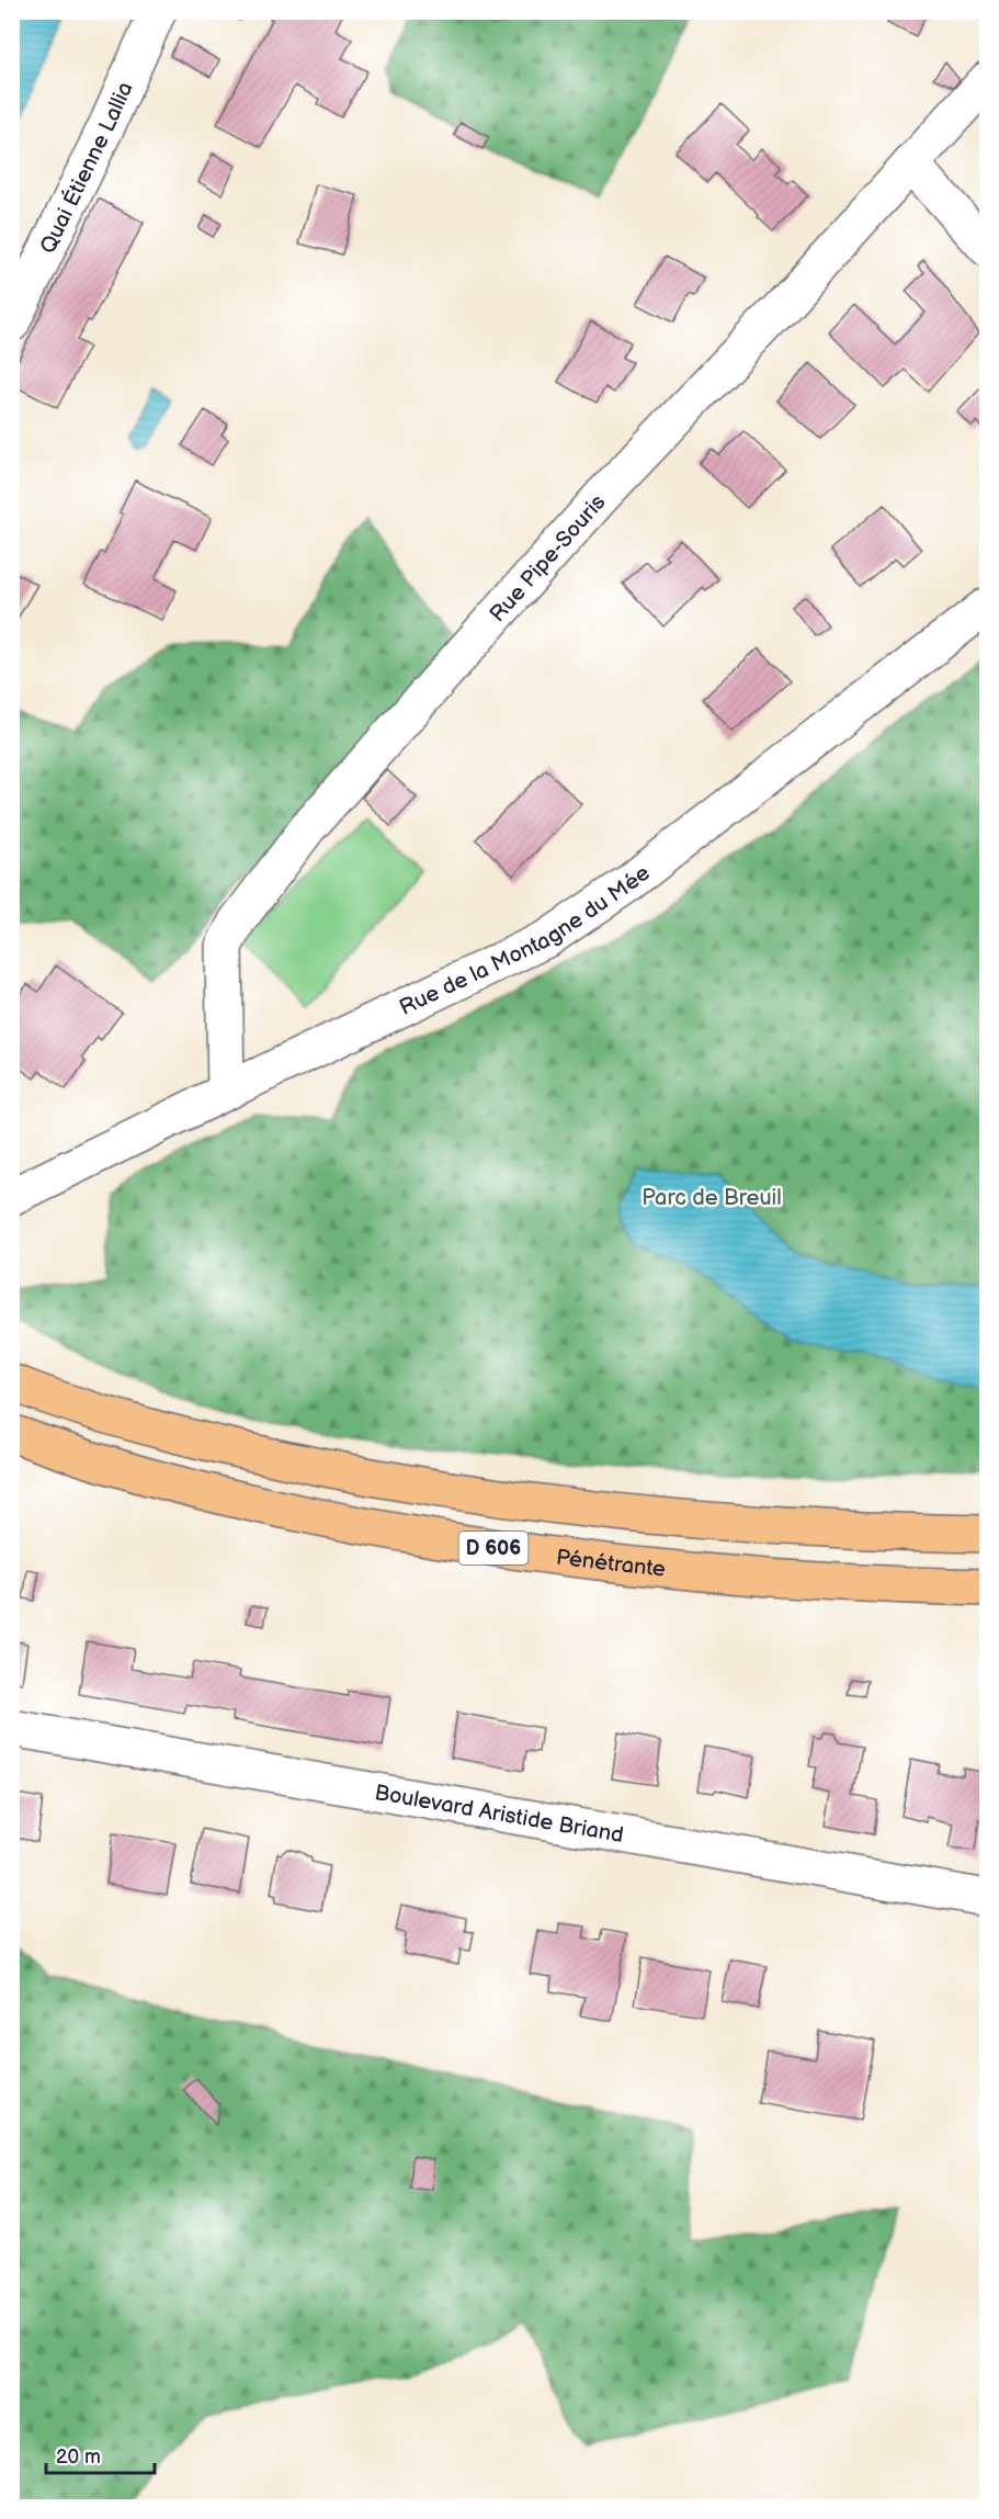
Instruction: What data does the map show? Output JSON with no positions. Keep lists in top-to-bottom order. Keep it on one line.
{"streets":{"main road":["D 606","Pénétrante"],"street":["Quai Étienne Lallia","Rue Pipe-Souris","Rue de la Montagne du Mée","Boulevard Aristide Briand"]},"crossings":[["Rue Pipe-Souris","Rue de la Montagne du Mée"]],"parks":["Parc de Breuil"],"scale_bar":"20 m"}
